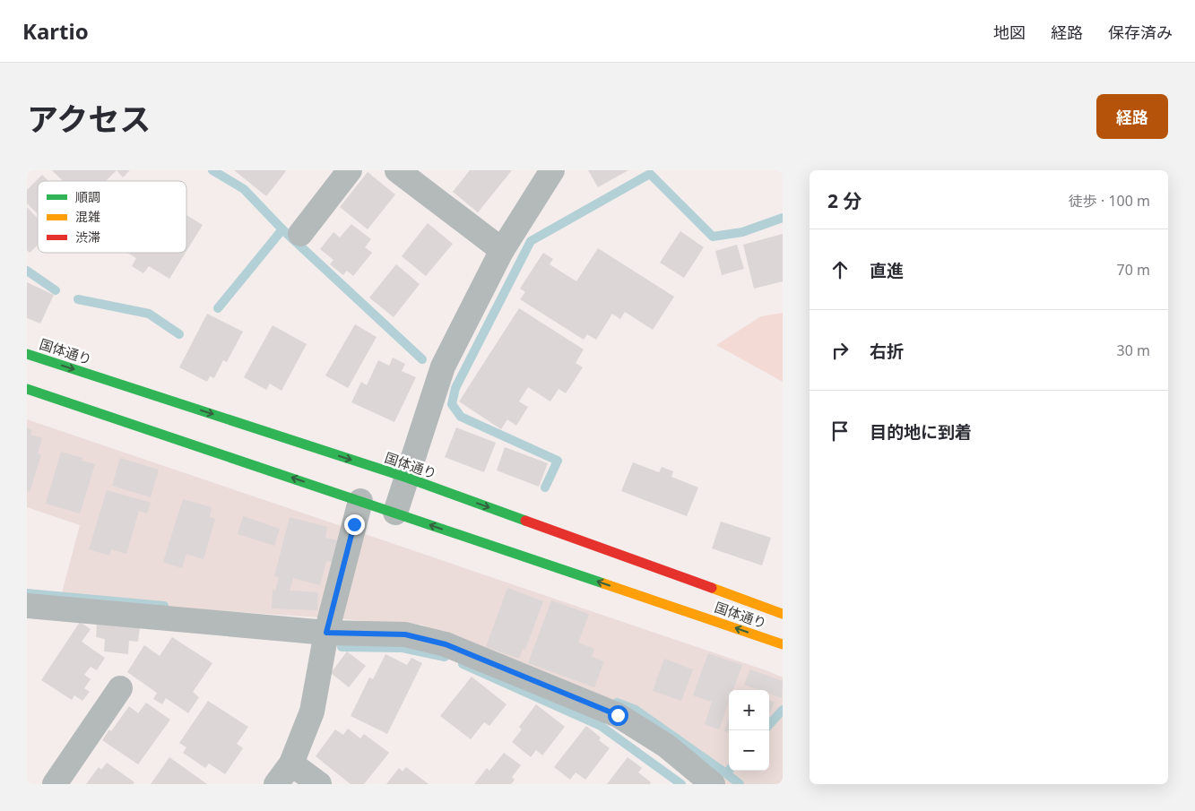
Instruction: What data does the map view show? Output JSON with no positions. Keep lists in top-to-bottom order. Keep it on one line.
{"streets":{"highway":["国体通り"]},"legend":["順調","混雑","渋滞"],"page":{"header":"Kartio","nav":["地図","経路","保存済み"],"title":"アクセス","buttons":"経路","heading":["2 分","徒歩 · 100 m"],"list":[["直進","70 m"],["右折","30 m"],"目的地に到着"],"map_buttons":["+","−"]}}
